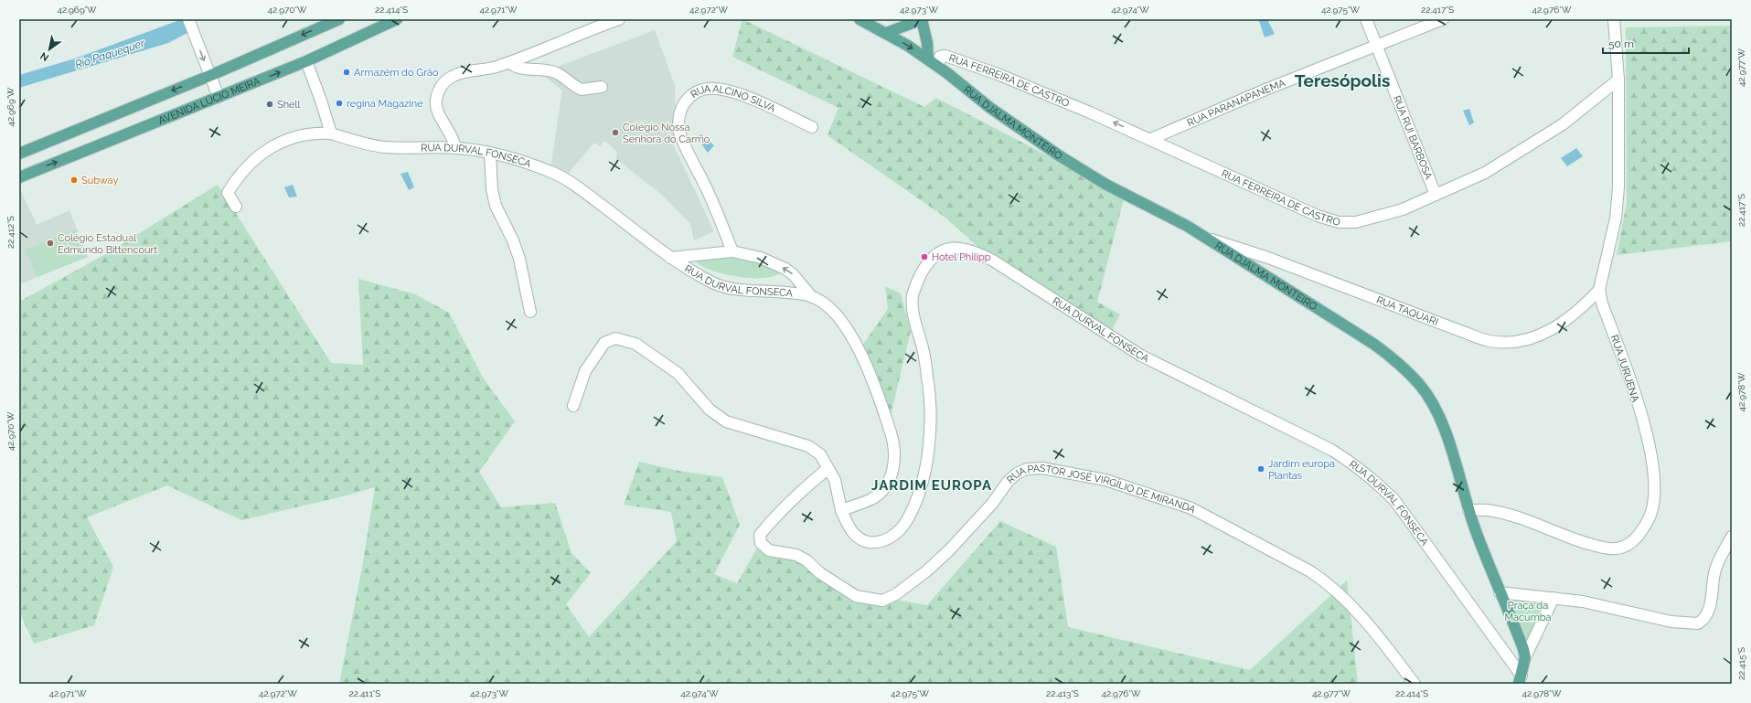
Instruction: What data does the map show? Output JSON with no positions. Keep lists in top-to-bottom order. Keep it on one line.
{"streets":{"main road":["AVENIDA LÚCIO MEIRA","RUA DJALMA MONTEIRO"],"street":["RUA FERREIRA DE CASTRO","RUA PARANAPANEMA","RUA ALCINO SILVA","RUA RUI BARBOSA","RUA DURVAL FONSECA","RUA TAQUARI","RUA JURUENA","RUA PASTOR JOSÉ VIRGÍLIO DE MIRANDA"]},"crossings":[["RUA FERREIRA DE CASTRO","RUA PARANAPANEMA"],["RUA FERREIRA DE CASTRO","RUA DJALMA MONTEIRO"],["RUA FERREIRA DE CASTRO","RUA RUI BARBOSA"],["RUA FERREIRA DE CASTRO","RUA JURUENA"],["RUA PARANAPANEMA","RUA RUI BARBOSA"],["RUA ALCINO SILVA","RUA DURVAL FONSECA"],["RUA DJALMA MONTEIRO","RUA TAQUARI"],["RUA DJALMA MONTEIRO","RUA JURUENA"],["RUA DURVAL FONSECA","RUA PASTOR JOSÉ VIRGÍLIO DE MIRANDA"],["RUA TAQUARI","RUA JURUENA"]],"districts":["Teresópolis","JARDIM EUROPA"],"water":["Rio Paquequer"],"parks":["Praça da Macumba"],"places":["Armazém do Grão","regina Magazine","Shell","Colégio Nossa Senhora do Carmo","Subway","Colégio Estadual Edmundo Bittencourt","Hotel Philipp","Jardim europa Plantas"],"scale_bar":"50 m","north":"bottom left","coordinates":["42.969°W","42.970°W","22.414°S","42.971°W","42.972°W","42.973°W","42.974°W","42.975°W","22.417°S","42.976°W","42.977°W","22.412°S","42.978°W","22.415°S","22.411°S","22.413°S"]}
